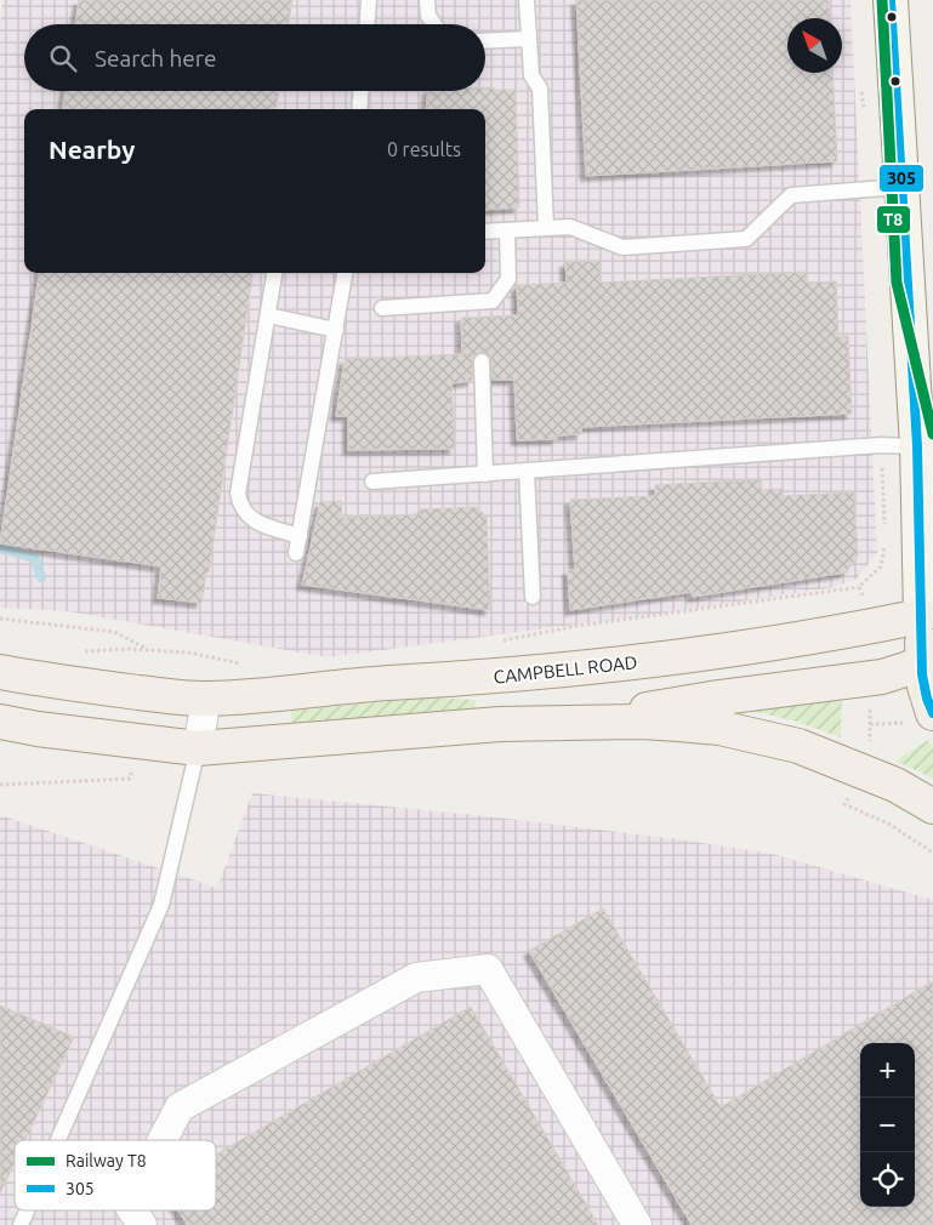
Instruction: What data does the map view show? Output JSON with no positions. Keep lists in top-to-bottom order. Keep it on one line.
{"streets":{"main road":["CAMPBELL ROAD"]},"lines":["rail line T8","transit line 305"],"legend":["Railway T8","305"],"north":"top left","page":{"search":"Search here","heading":["Nearby","0 results"],"map_buttons":["+","−"]}}
